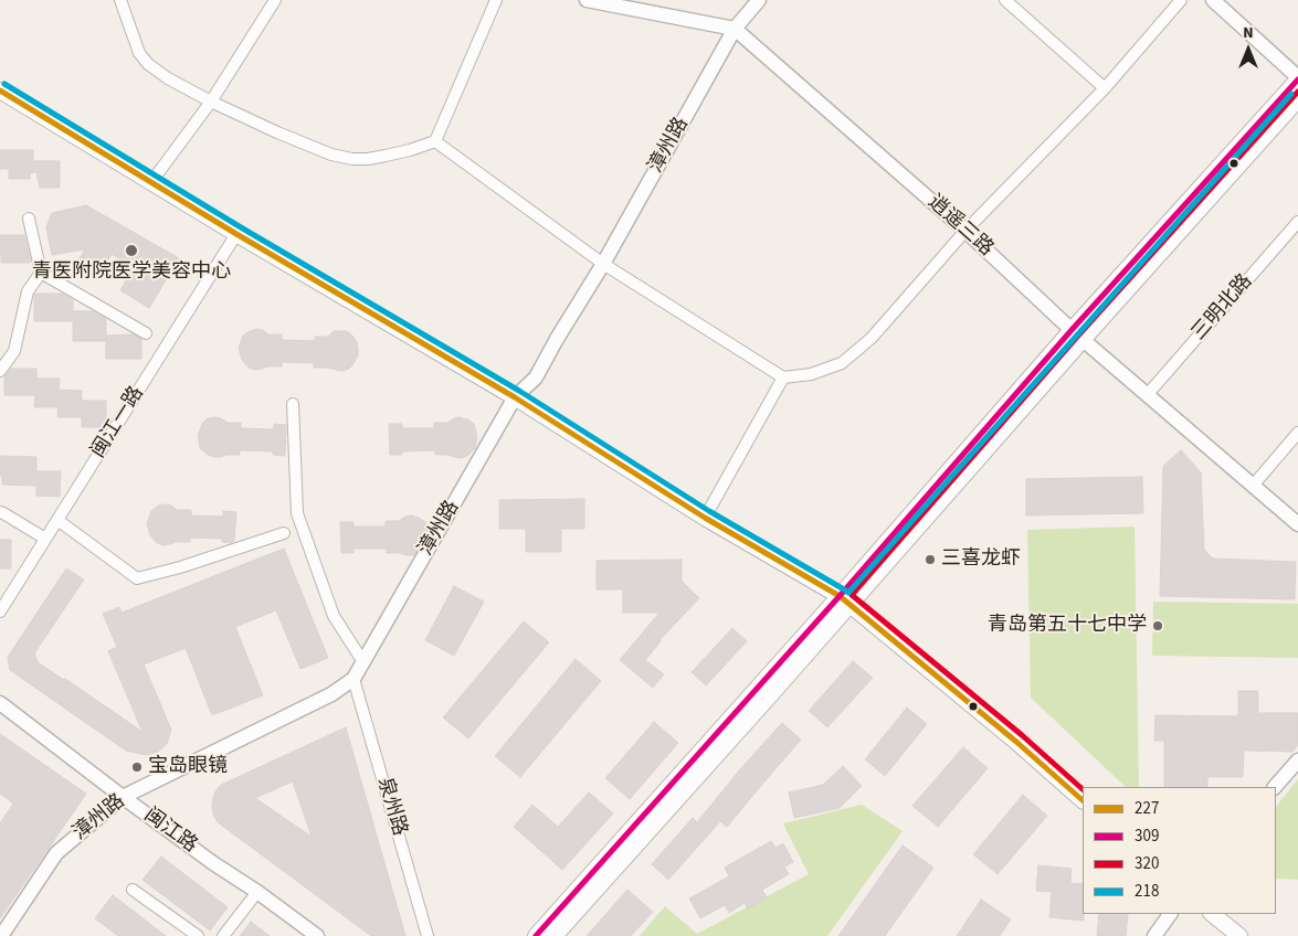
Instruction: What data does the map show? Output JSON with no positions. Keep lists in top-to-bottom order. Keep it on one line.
{"streets":{"street":["漳州路","逍遥三路","三明北路","闽江一路","泉州路","闽江路"]},"crossings":[["漳州路","逍遥三路"],["漳州路","泉州路"],["漳州路","闽江路"],["逍遥三路","三明北路"]],"places":["青医附院医学美容中心","三喜龙虾","青岛第五十七中学","宝岛眼镜"],"lines":["transit line 309","transit line 218","transit line 227","transit line 320"],"legend":["227","309","320","218"],"north":"top"}
